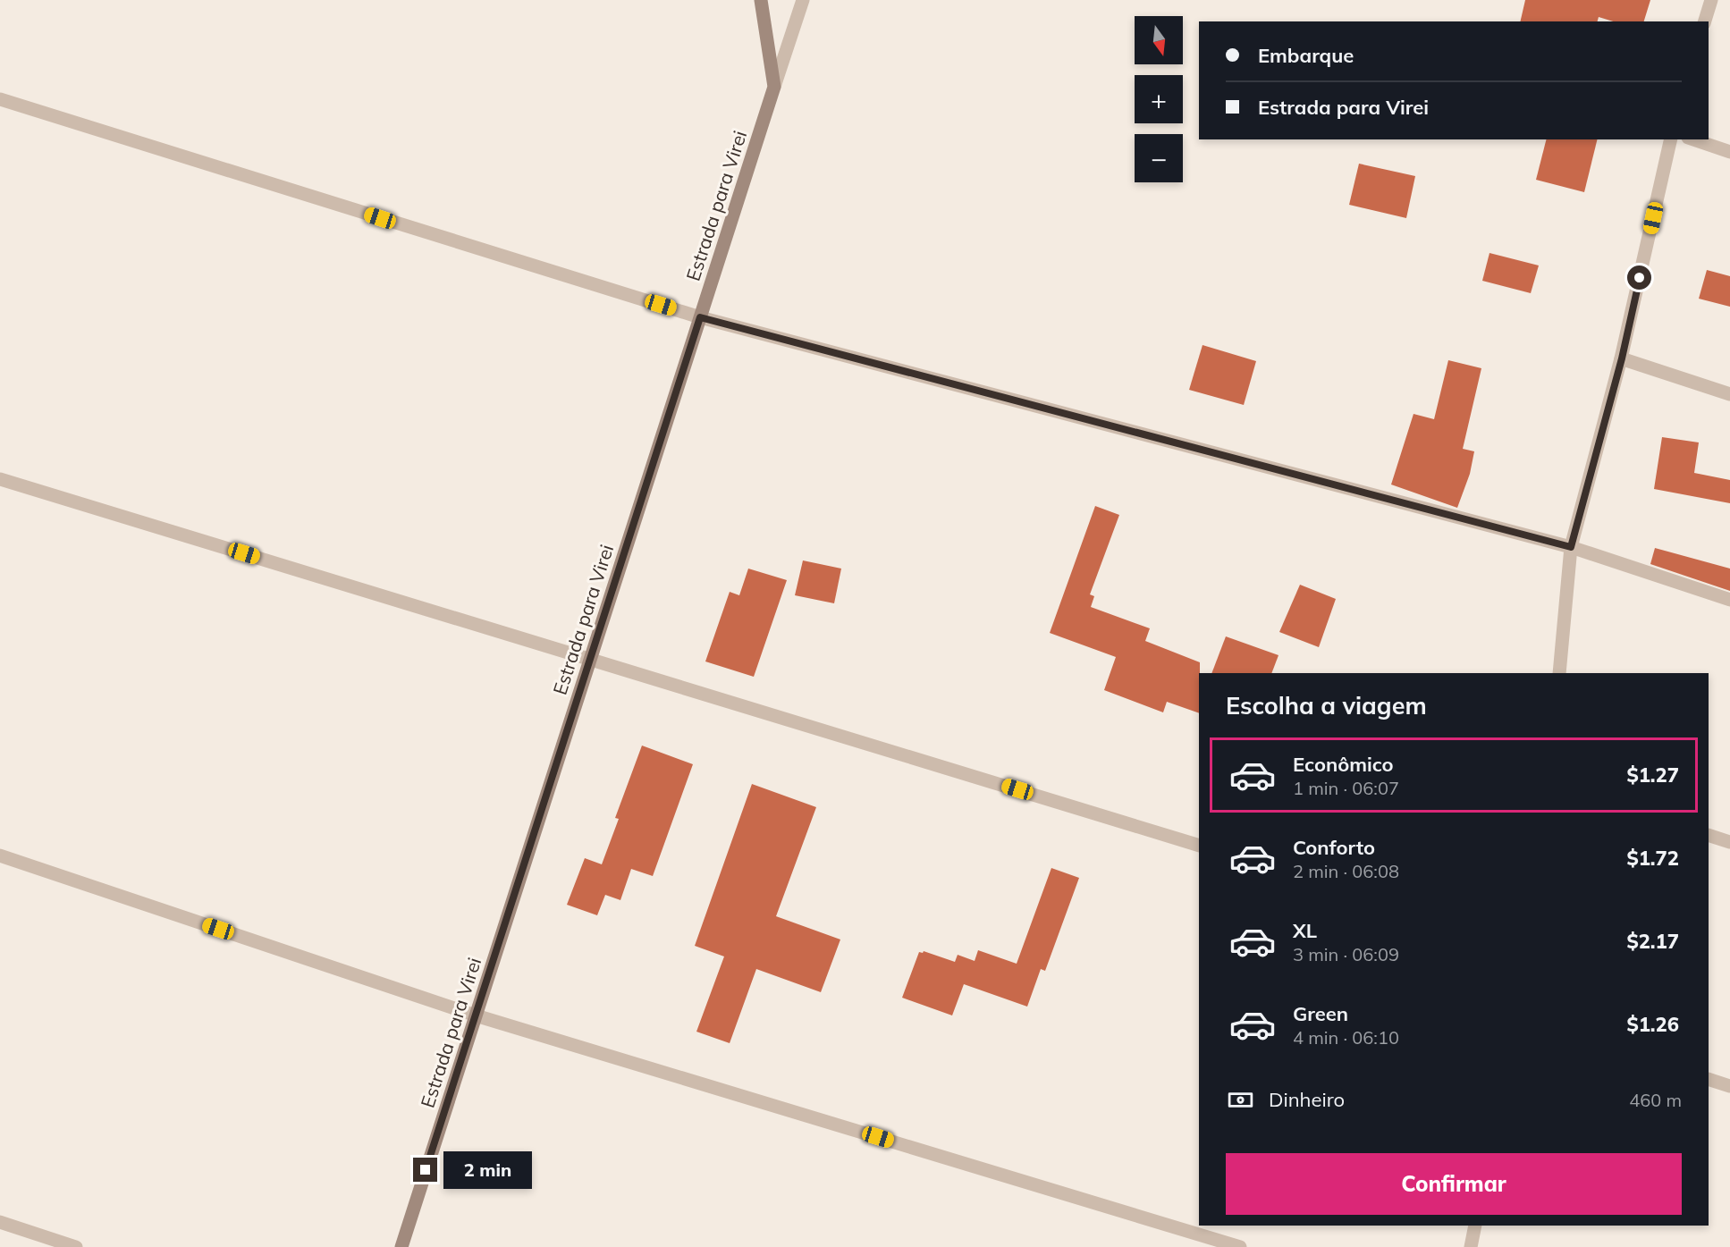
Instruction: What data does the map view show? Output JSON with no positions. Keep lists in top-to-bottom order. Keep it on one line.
{"streets":{"street":["Estrada para Virei"]},"north":"bottom","page":{"map_buttons":["+","−"],"banner":["Embarque","Estrada para Virei"],"heading":"Escolha a viagem","list":[{"name":"Econômico","note":"1 min · 06:07","value":"$1.27"},{"name":"Conforto","note":"2 min · 06:08","value":"$1.72"},{"name":"XL","note":"3 min · 06:09","value":"$2.17"},{"name":"Green","note":"4 min · 06:10","value":"$1.26"}],"pay":["Dinheiro","460 m"],"buttons":"Confirmar","bubble":"2 min"}}
